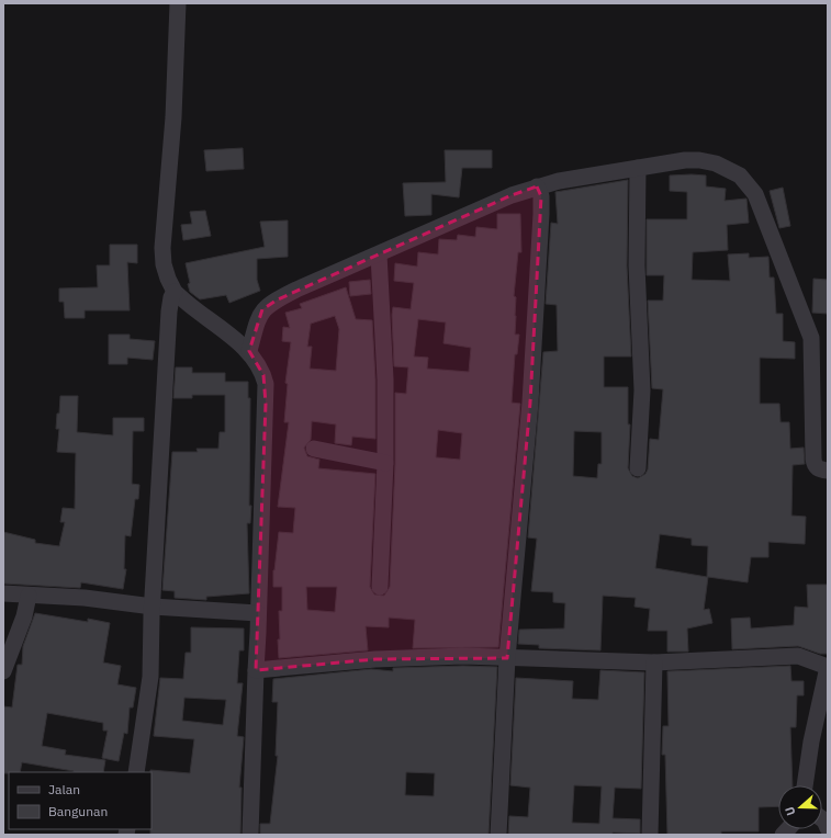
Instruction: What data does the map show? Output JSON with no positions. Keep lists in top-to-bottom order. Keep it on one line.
{"legend":["Jalan","Bangunan"],"north":"left"}
